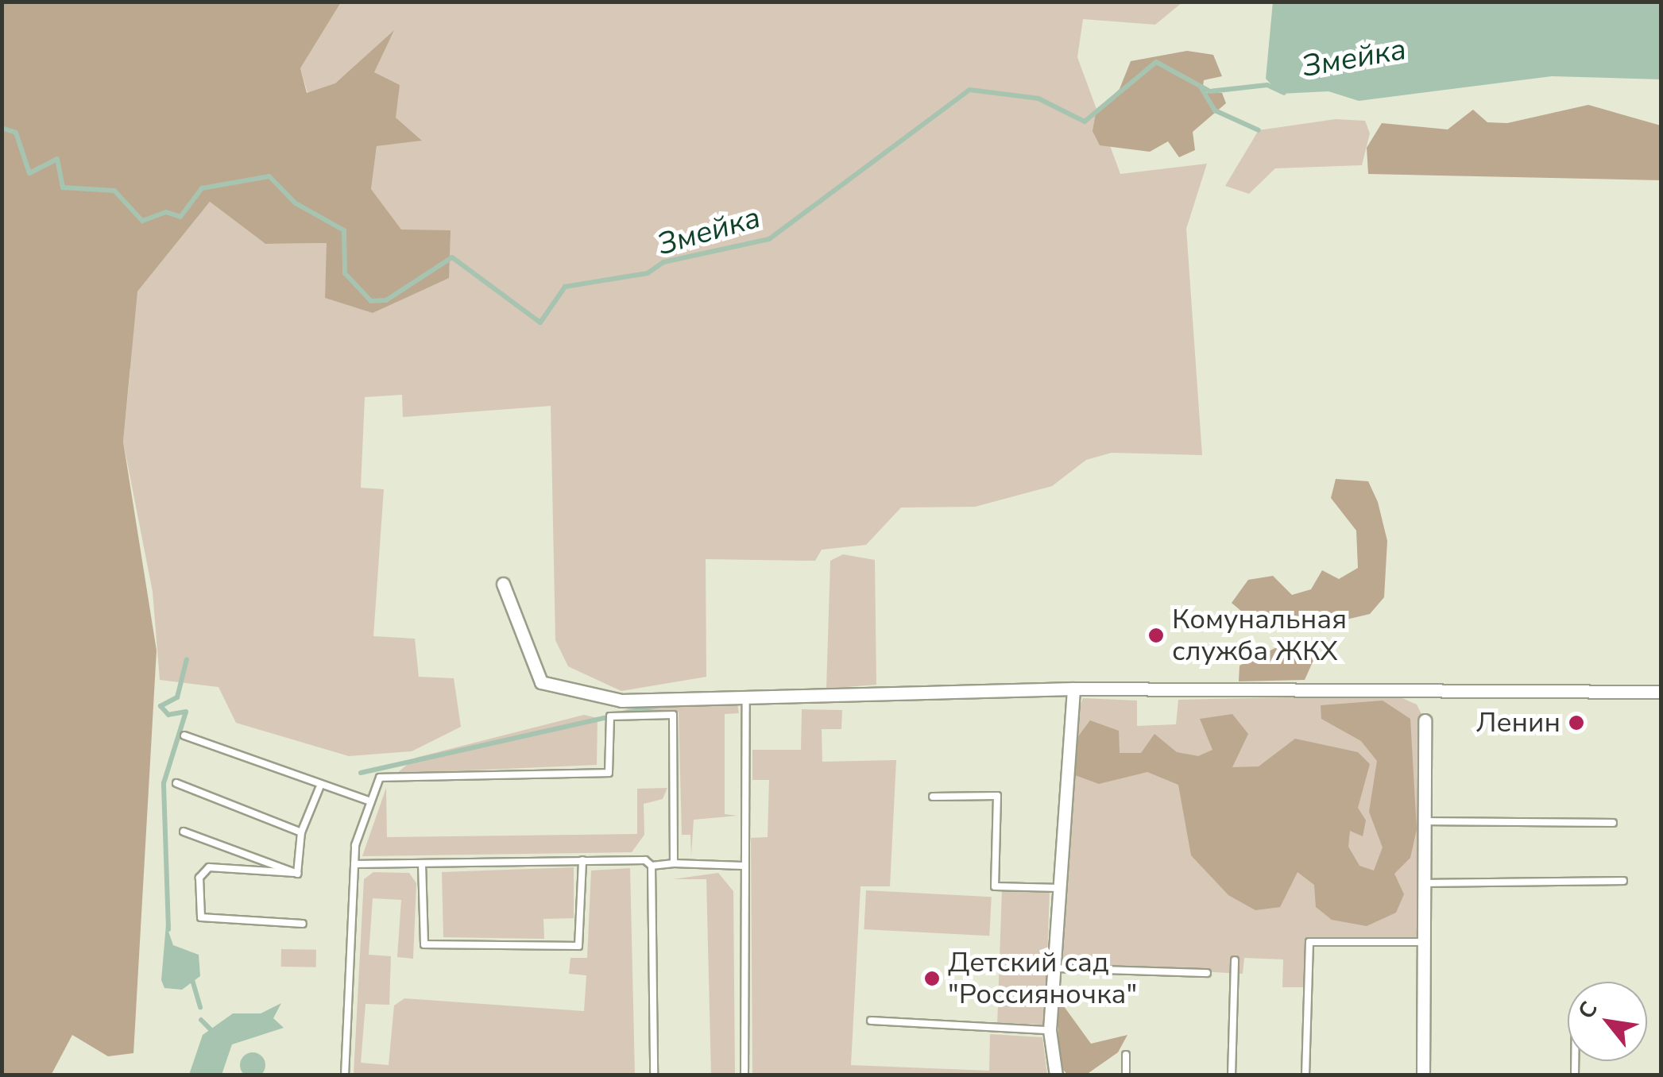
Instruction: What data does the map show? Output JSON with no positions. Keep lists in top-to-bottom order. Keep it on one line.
{"water":["Змейка"],"places":["Комунальная служба ЖКХ","Ленин","Детский сад \"Россияночка\""],"north":"top left"}
